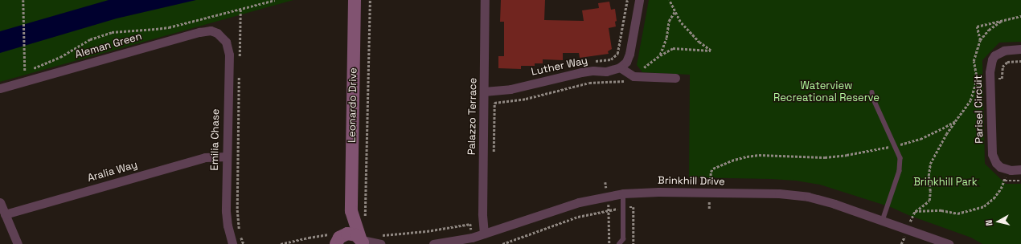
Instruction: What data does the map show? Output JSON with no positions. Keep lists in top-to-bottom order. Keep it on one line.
{"streets":{"street":["Aleman Green","Luther Way","Leonardo Drive","Parisel Circuit","Palazzo Terrace","Emilia Chase","Aralia Way","Brinkhill Drive"]},"crossings":[["Aleman Green","Emilia Chase"],["Luther Way","Palazzo Terrace"],["Palazzo Terrace","Brinkhill Drive"],["Emilia Chase","Aralia Way"]],"parks":["Waterview Recreational Reserve","Brinkhill Park"],"north":"left"}
